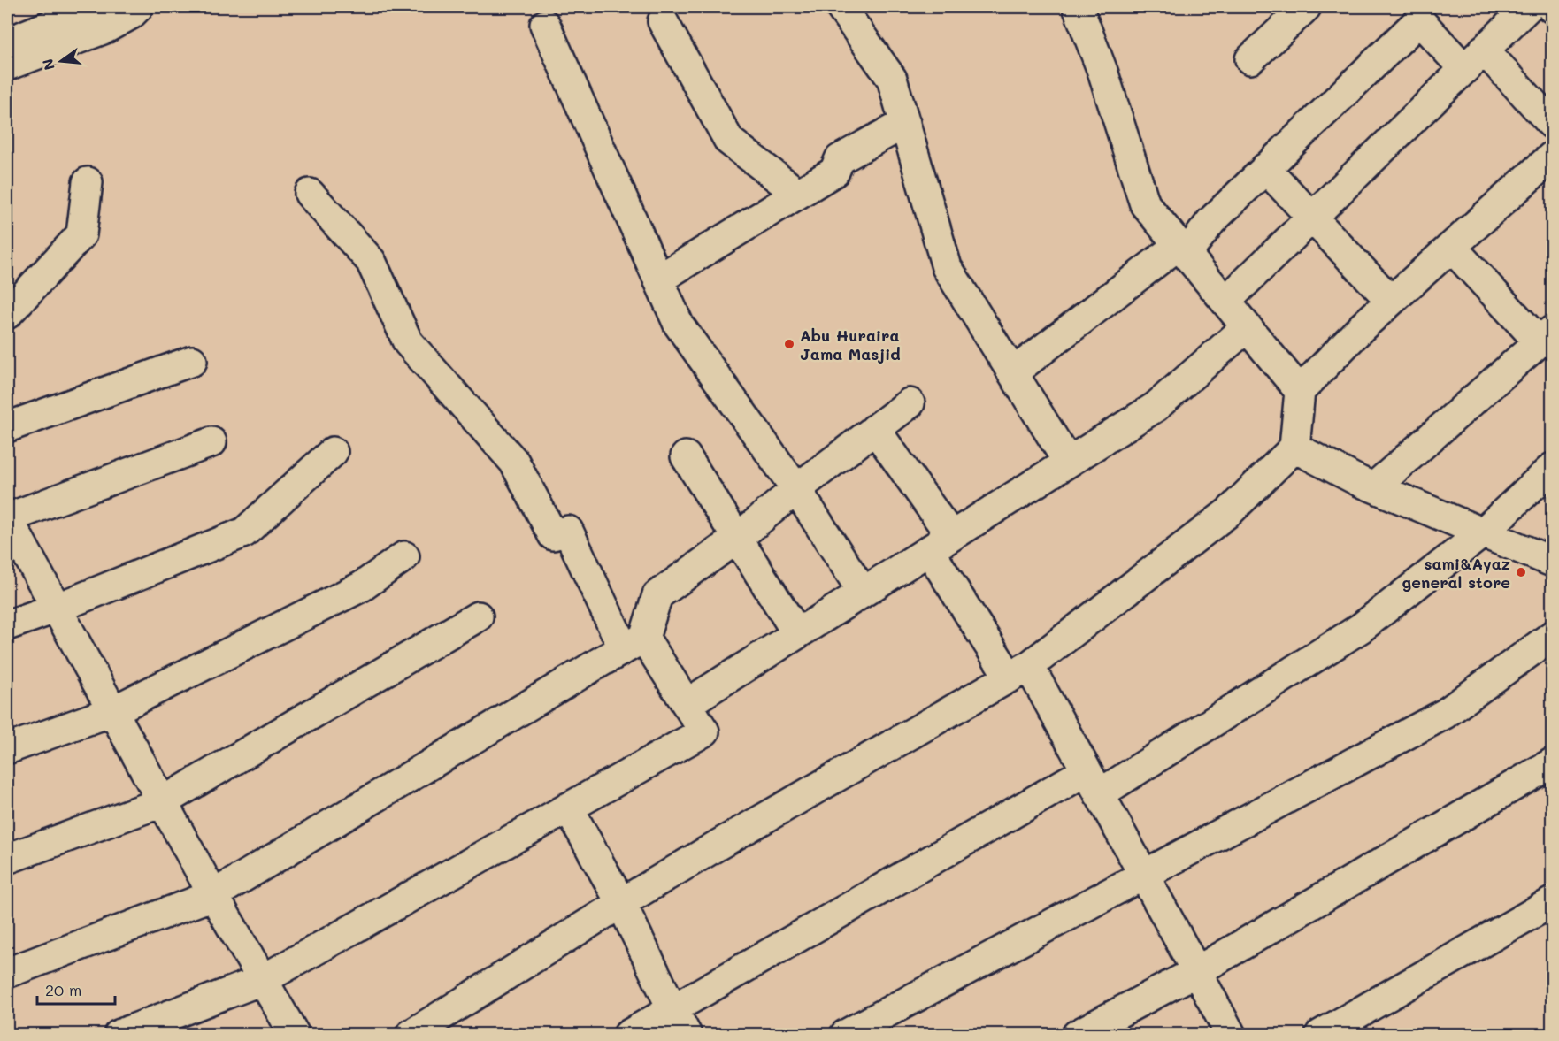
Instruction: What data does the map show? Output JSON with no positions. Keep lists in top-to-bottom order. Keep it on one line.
{"places":["Abu Huraira Jama Masjid","sami&Ayaz general store"],"scale_bar":"20 m","north":"left"}
